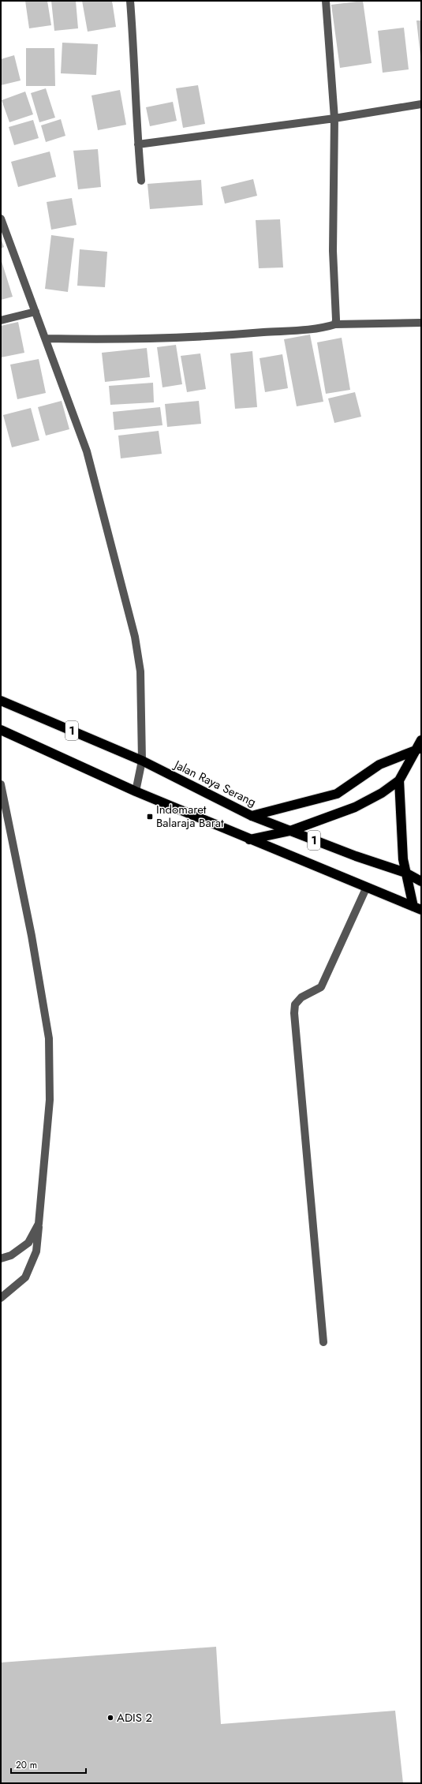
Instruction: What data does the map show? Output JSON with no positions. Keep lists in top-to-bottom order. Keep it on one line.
{"streets":{"highway":["1","Jalan Raya Serang"]},"places":{"transit":["Indomaret Balaraja Barat"],"other":["ADIS 2"]},"scale_bar":"20 m"}
